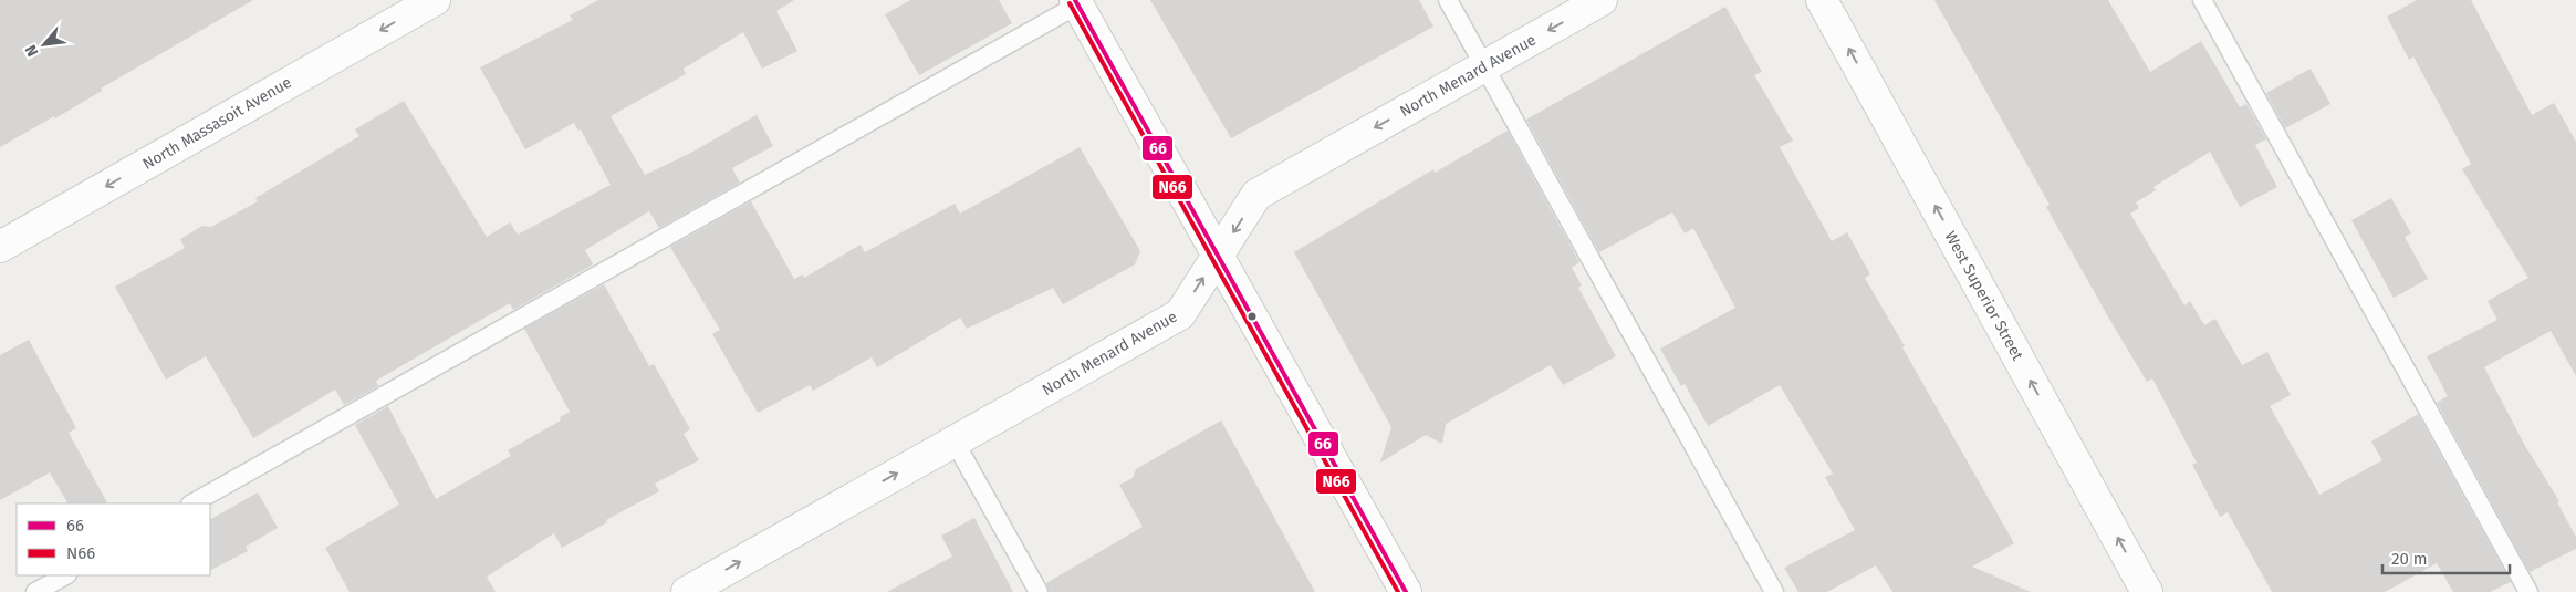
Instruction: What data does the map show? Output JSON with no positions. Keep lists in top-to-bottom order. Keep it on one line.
{"streets":{"street":["North Menard Avenue","North Massasoit Avenue","West Superior Street"]},"one_way":["North Massasoit Avenue","West Superior Street"],"lines":["transit line 66","transit line N66"],"legend":["66","N66"],"scale_bar":"20 m","north":"bottom left"}
